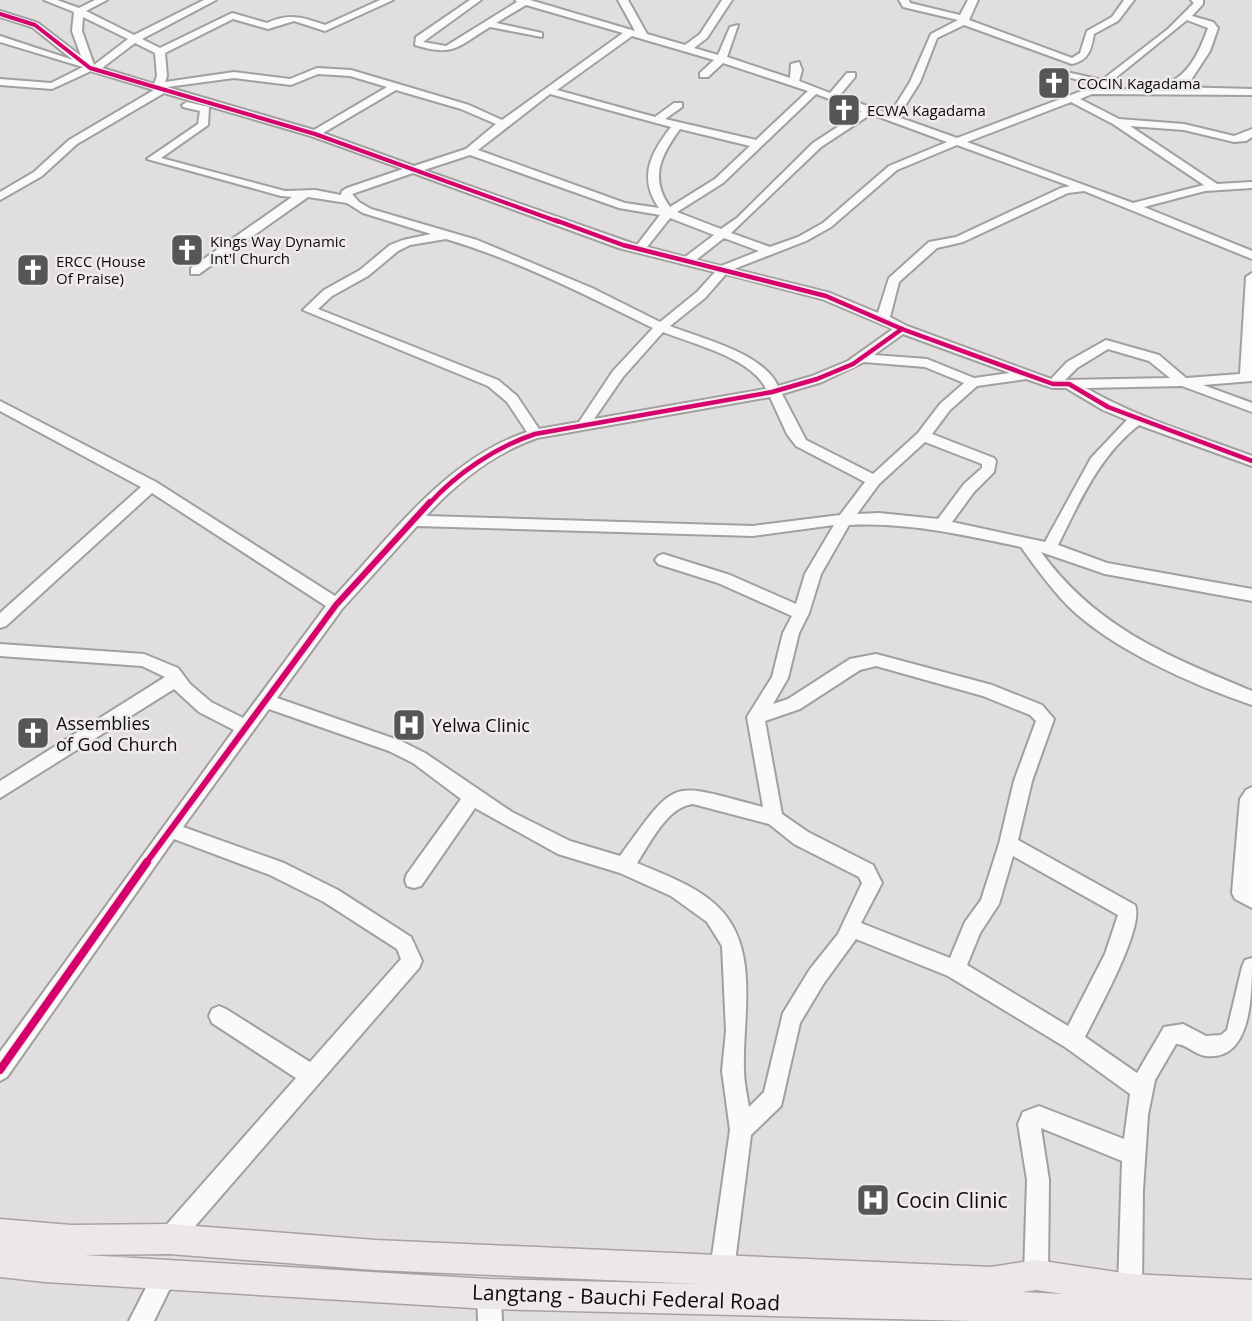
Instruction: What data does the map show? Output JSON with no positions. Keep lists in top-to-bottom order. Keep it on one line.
{"streets":{"main road":["Langtang - Bauchi Federal Road"]},"places":{"church":["COCIN Kagadama","ECWA Kagadama","Kings Way Dynamic Int'l Church","ERCC (House Of Praise)","Assemblies of God Church"],"hospital":["Yelwa Clinic","Cocin Clinic"]}}
